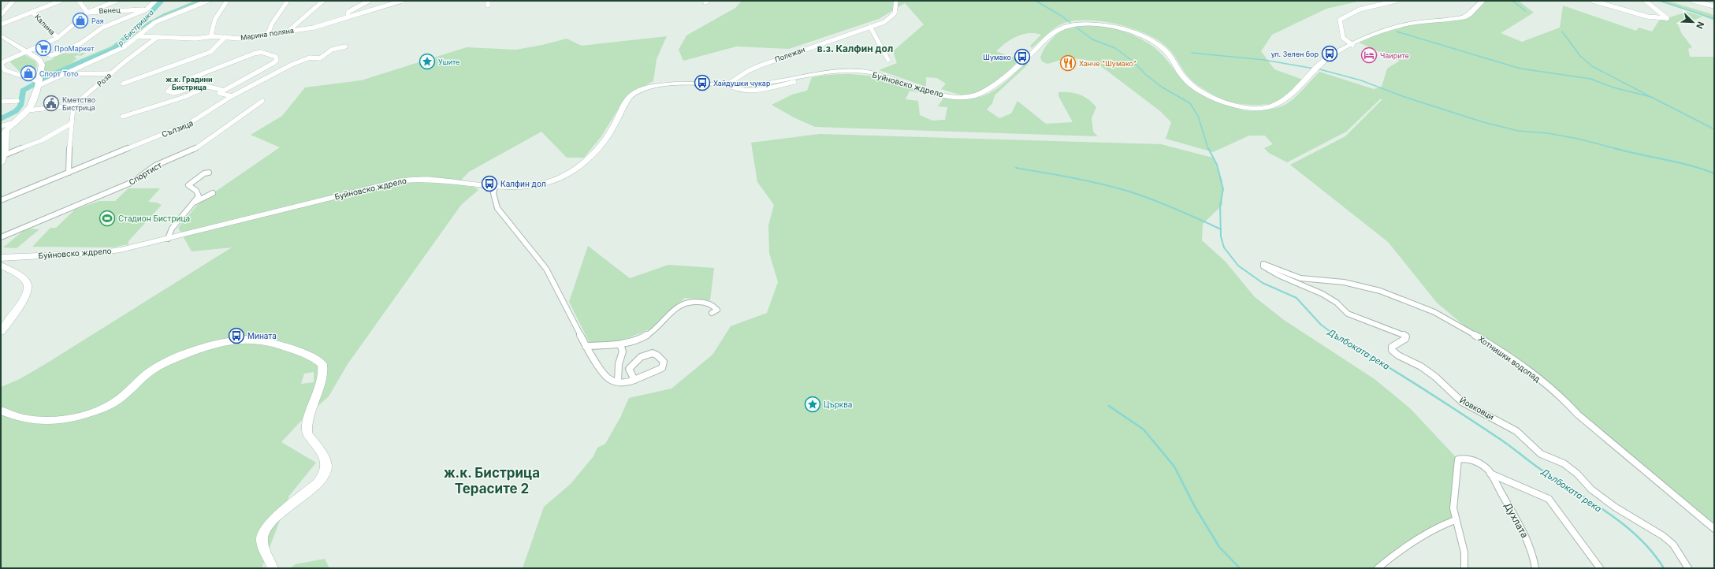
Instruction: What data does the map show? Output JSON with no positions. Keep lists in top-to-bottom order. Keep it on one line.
{"streets":{"street":["Венец","Калина","Марина поляна","Полежан","Роза","Буйновско ждрело","Сълзица","Спортист","Хотнишки водопад","Йовковци","Духлата"]},"crossings":[["Марина поляна","Роза"],["Полежан","Буйновско ждрело"],["Хотнишки водопад","Йовковци"]],"districts":["в.з. Калфин дол","ж.к. Градини Бистрица","ж.к. Бистрица Терасите 2"],"water":["р. Бистришка","Дълбоката река"],"places":{"shop":["Рая","Спорт Тото"],"supermarket":["ПроМаркет"],"bus stop":["ул. Зелен бор","Шумако","Хайдушки чукар","Калфин дол","Мината"],"hotel":["Чаирите"],"place":["Ушите","Църква"],"restaurant":["Ханче \"Шумако\""],"public building":["Кметство Бистрица"],"sports":["Стадион Бистрица"]},"north":"bottom right"}
